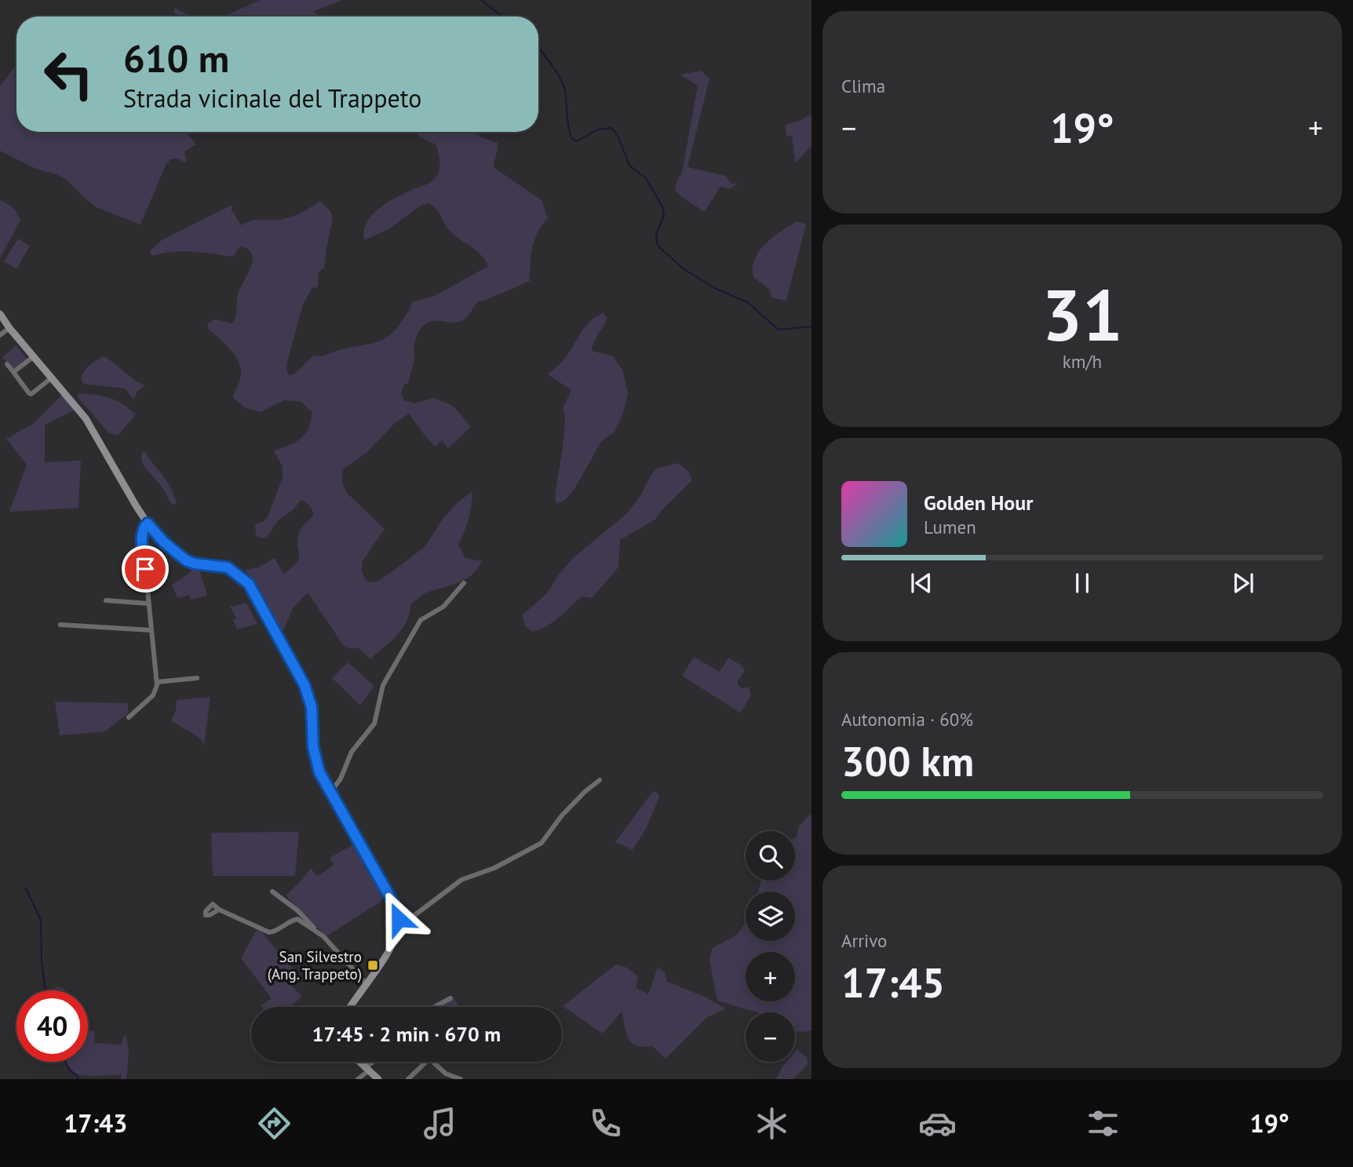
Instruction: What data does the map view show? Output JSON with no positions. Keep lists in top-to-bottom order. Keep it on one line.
{"places":{"transit":["San Silvestro (Ang. Trappeto)"]},"page":{"tile":["Clima",["31","km/h"],["Autonomia · 60%","300 km"],["Arrivo","17:45"]],"turn":["610 m","Strada vicinale del Trappeto"],"heat":["−","19°","+"],"song":["Golden Hour","Lumen"],"map_buttons":["+","−"],"limit":"40","trip":"17:45 · 2 min · 670 m","tabs":["17:43","19°"]}}
